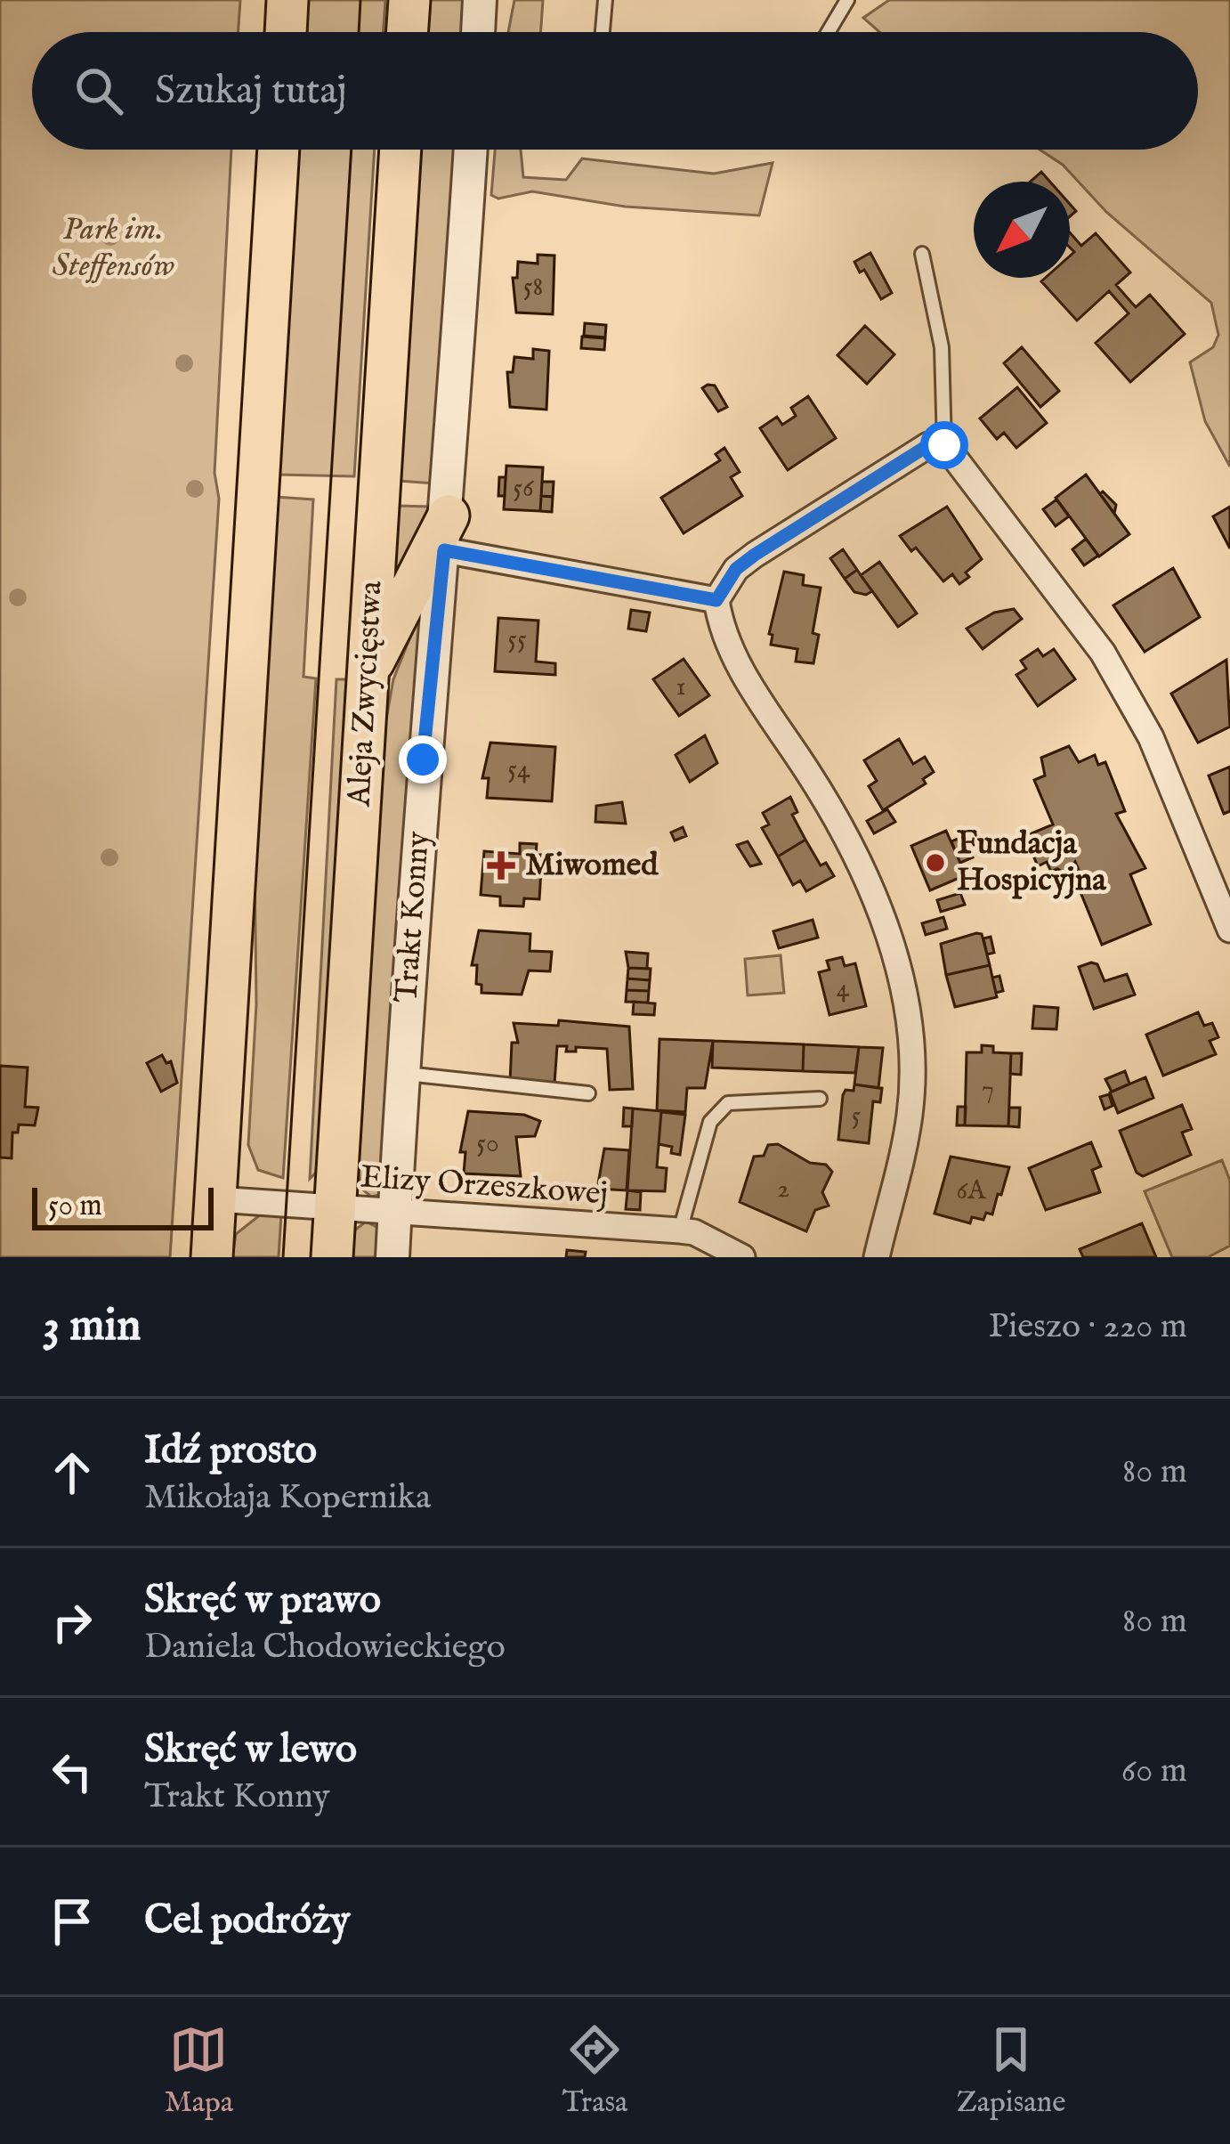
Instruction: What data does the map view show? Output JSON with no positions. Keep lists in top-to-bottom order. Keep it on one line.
{"streets":{"main road":["Aleja Zwycięstwa"],"street":["Trakt Konny","Elizy Orzeszkowej"]},"crossings":[["Aleja Zwycięstwa","Elizy Orzeszkowej"],["Trakt Konny","Elizy Orzeszkowej"]],"parks":["Park im. Steffensów"],"places":{"other":["Fundacja Hospicyjna"],"health":["Miwomed"]},"house_numbers":["58","56","55","1","54","4","7","5","50","2","6A"],"scale_bar":"50 m","north":"bottom left","page":{"search":"Szukaj tutaj","scale":"50 m","heading":["3 min","Pieszo · 220 m"],"list":[["Idź prosto","Mikołaja Kopernika","80 m"],["Skręć w prawo","Daniela Chodowieckiego","80 m"],["Skręć w lewo","Trakt Konny","60 m"],"Cel podróży"],"nav":["Mapa","Trasa","Zapisane"]}}
